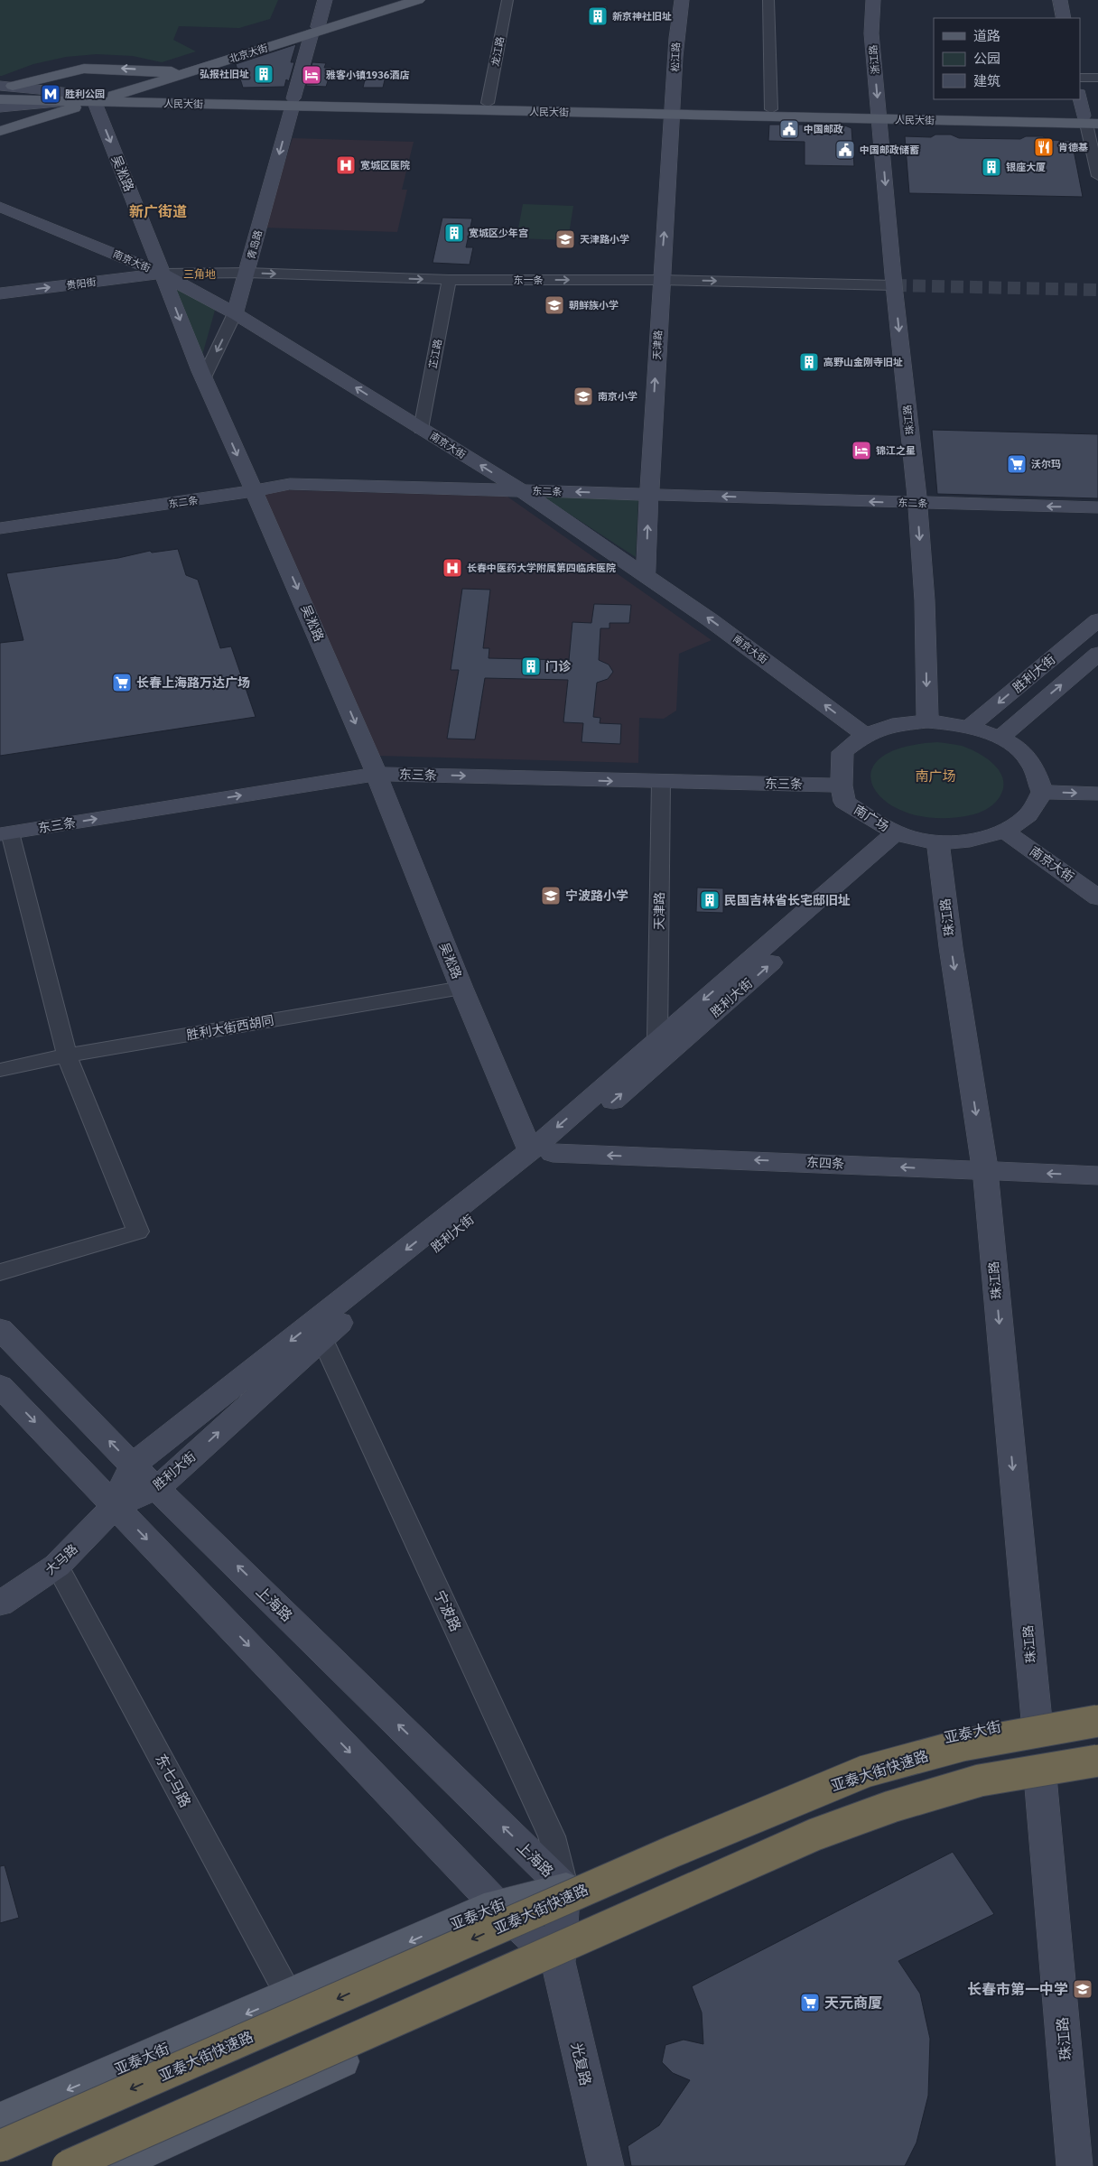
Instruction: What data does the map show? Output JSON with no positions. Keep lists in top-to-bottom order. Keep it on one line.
{"streets":{"highway":["亚泰大街快速路"],"main road":["北京大街","松江路","浙江路","人民大街","吴淞路","青岛路","南京大街","贵阳街","天津路","珠江路","东二条","胜利大街","东三条","南广场","东四条","大马路","上海路","亚泰大街","光复路"],"street":["龙江路","东一条","芷江路","胜利大街西胡同","宁波路","东七马路"]},"crossings":[["龙江路","人民大街"],["北京大街","人民大街"],["北京大街","吴淞路"],["北京大街","青岛路"],["松江路","人民大街"],["松江路","天津路"],["浙江路","人民大街"],["浙江路","珠江路"],["人民大街","吴淞路"],["人民大街","青岛路"],["人民大街","天津路"],["人民大街","珠江路"],["吴淞路","青岛路"],["吴淞路","南京大街"],["吴淞路","东一条"],["吴淞路","贵阳街"],["吴淞路","东二条"],["吴淞路","胜利大街"],["吴淞路","东三条"],["吴淞路","胜利大街西胡同"],["吴淞路","东四条"],["青岛路","南京大街"],["青岛路","东一条"],["南京大街","东一条"],["南京大街","贵阳街"],["南京大街","天津路"],["南京大街","芷江路"],["南京大街","东二条"],["南京大街","南广场"],["东一条","贵阳街"],["东一条","天津路"],["东一条","芷江路"],["东一条","珠江路"],["天津路","东二条"],["天津路","胜利大街"],["天津路","东三条"],["珠江路","东二条"],["珠江路","南广场"],["珠江路","东四条"],["珠江路","亚泰大街"],["胜利大街","南广场"],["胜利大街","东四条"],["胜利大街","大马路"],["胜利大街","上海路"],["胜利大街","宁波路"],["东三条","南广场"],["大马路","东七马路"],["上海路","宁波路"],["上海路","亚泰大街"],["宁波路","亚泰大街"],["亚泰大街","东七马路"]],"one_way":["浙江路","吴淞路","青岛路","南京大街","东一条","天津路","珠江路","东二条","东三条","东四条"],"districts":["新广街道","三角地","南广场"],"places":{"building":["新京神社旧址","弘报社旧址","银座大厦","宽城区少年宫","高野山金刚寺旧址","门诊","民国吉林省长宅邸旧址"],"hotel":["雅客小镇1936酒店","锦江之星"],"metro station":["胜利公园"],"public building":["中国邮政","中国邮政储蓄"],"restaurant":["肯德基"],"hospital":["宽城区医院","长春中医药大学附属第四临床医院"],"school or university":["天津路小学","朝鲜族小学","南京小学","宁波路小学","长春市第一中学"],"supermarket":["沃尔玛","长春上海路万达广场","天元商厦"]},"legend":["道路","公园","建筑"]}
